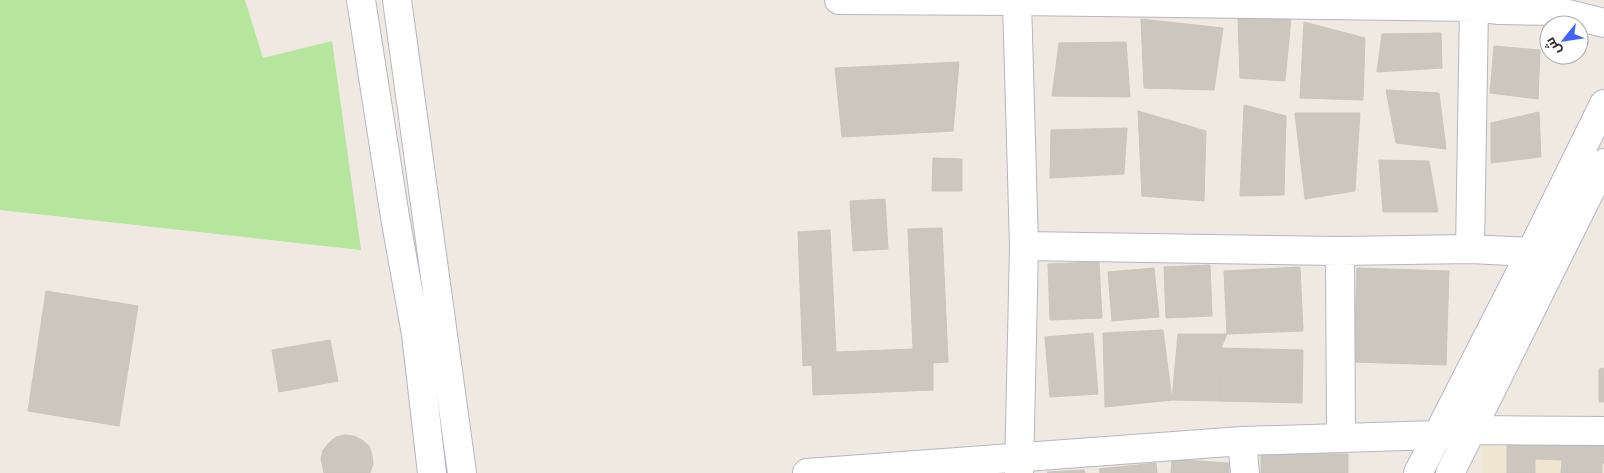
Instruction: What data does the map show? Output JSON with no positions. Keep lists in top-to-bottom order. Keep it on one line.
{"north":"bottom left"}
